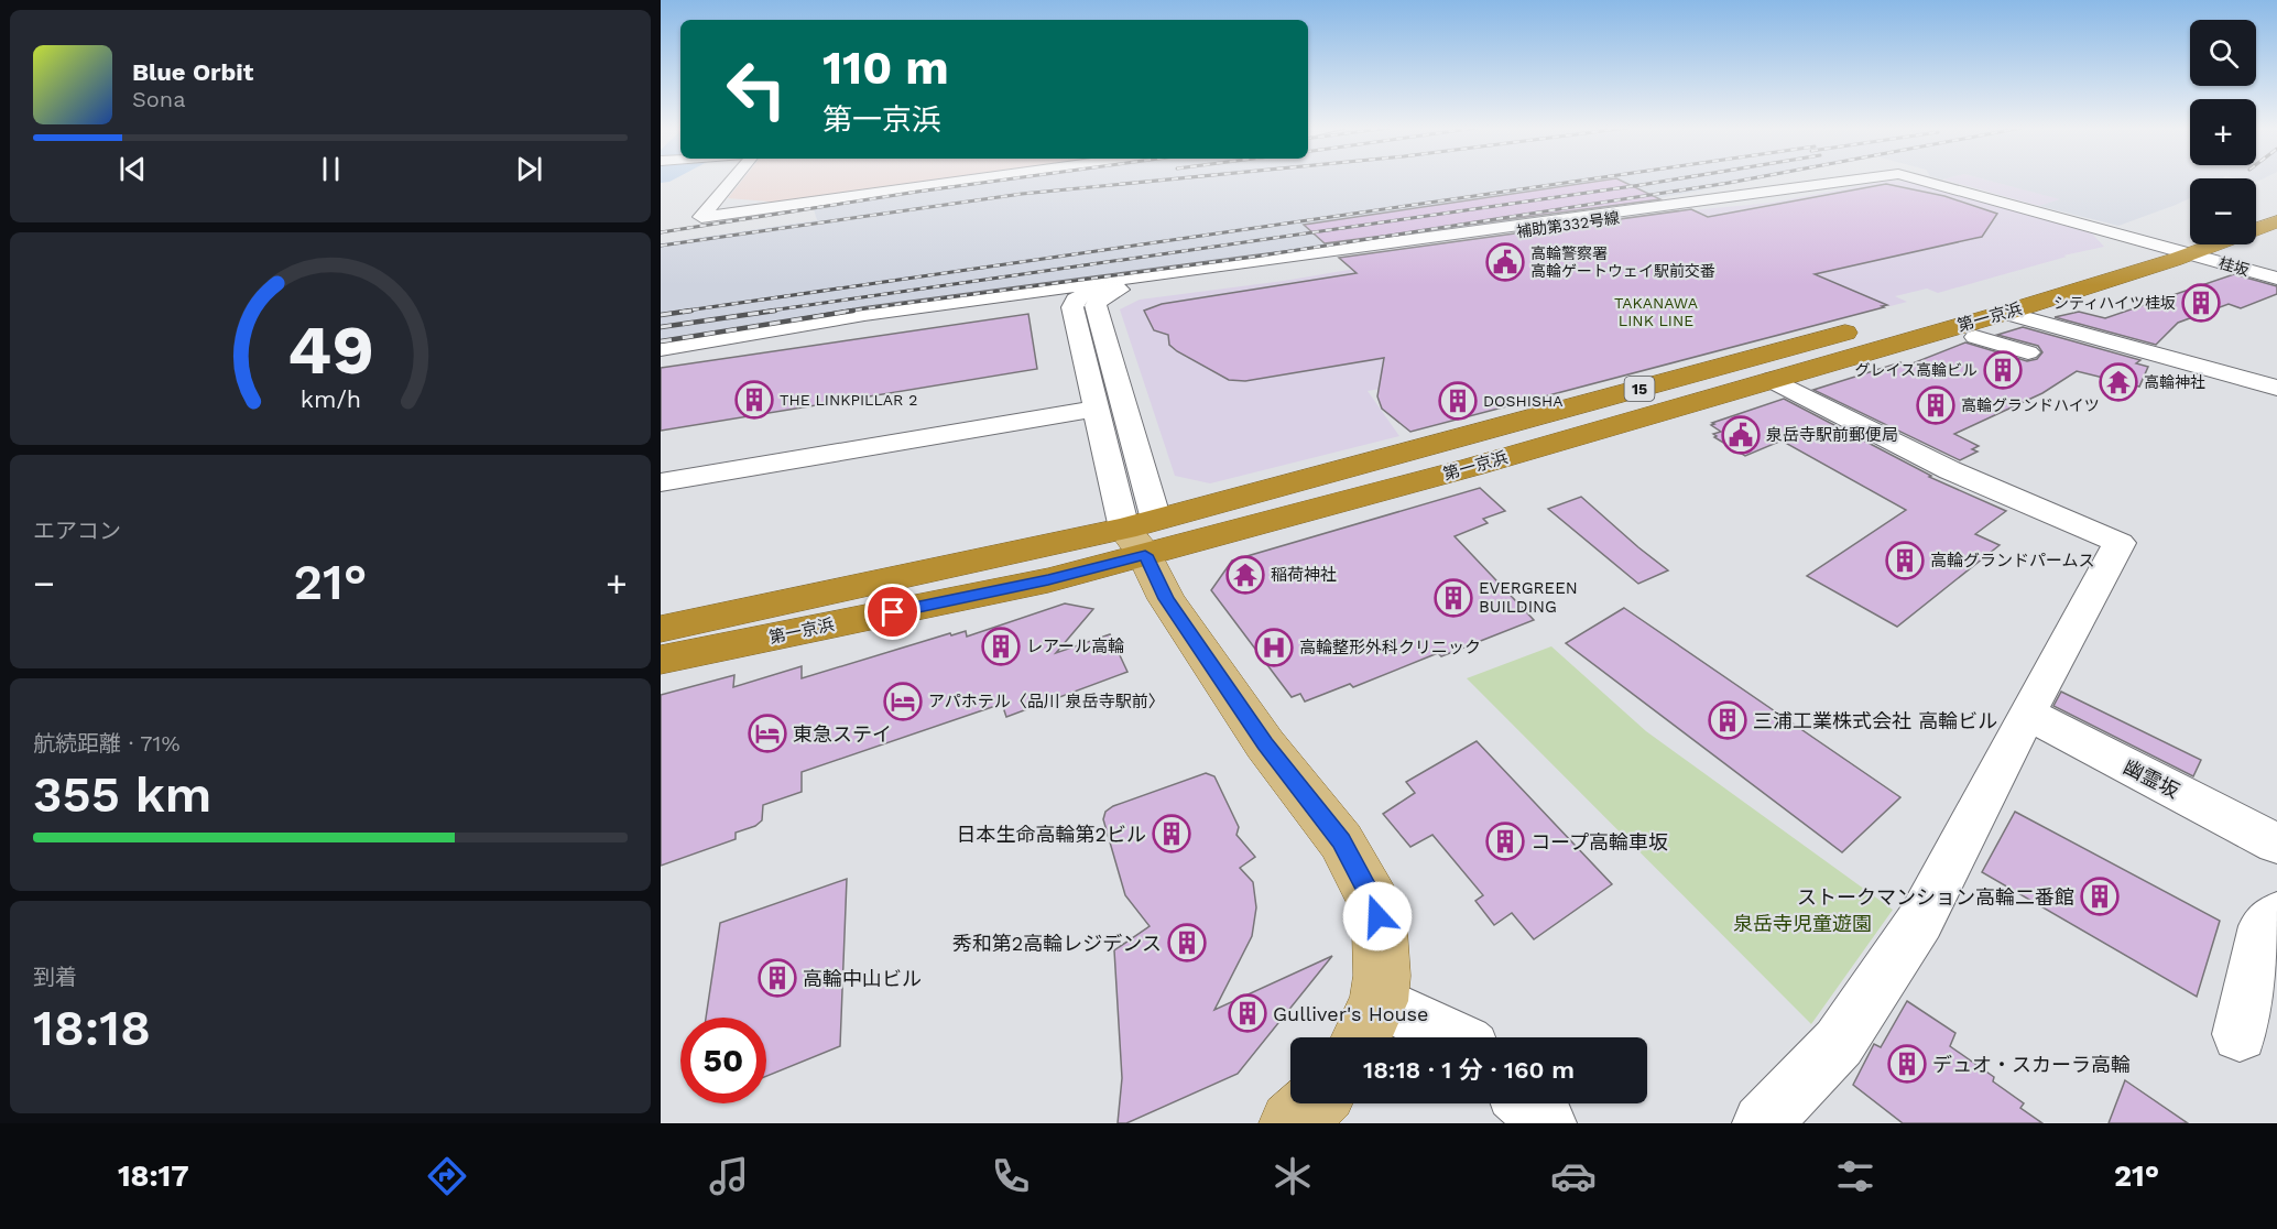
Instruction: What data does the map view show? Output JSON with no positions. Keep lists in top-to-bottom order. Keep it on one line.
{"streets":{"highway":["第一京浜","15"],"street":["補助第332号線","桂坂","幽霊坂"]},"crossings":[["補助第332号線","第一京浜"],["桂坂","第一京浜"]],"parks":["TAKANAWA LINK LINE","泉岳寺児童遊園"],"places":{"public building":["高輪警察署 高輪ゲートウェイ駅前交番","泉岳寺駅前郵便局"],"building":["シティハイツ桂坂","グレイス高輪ビル","THE LINKPILLAR 2","DOSHISHA","高輪グランドハイツ","高輪グランドパームス","EVERGREEN BUILDING","レアール高輪","三浦工業株式会社 高輪ビル","日本生命高輪第2ビル","コープ高輪車坂","ストークマンション高輪二番館","秀和第2高輪レジデンス","高輪中山ビル","Gulliver's House","デュオ・スカーラ高輪"],"temple":["高輪神社","稲荷神社"],"hospital":["高輪整形外科クリニック"],"hotel":["アパホテル〈品川 泉岳寺駅前〉","東急ステイ"]},"page":{"map_buttons":["+","−"],"turn":["110 m","第一京浜"],"song":["Blue Orbit","Sona"],"tile":["エアコン",["航続距離 · 71%","355 km"],["到着","18:18"]],"heat":["−","21°","+"],"limit":"50","trip":"18:18 · 1 分 · 160 m","tabs":["18:17","21°"],"gauge":["49","km/h"]}}
